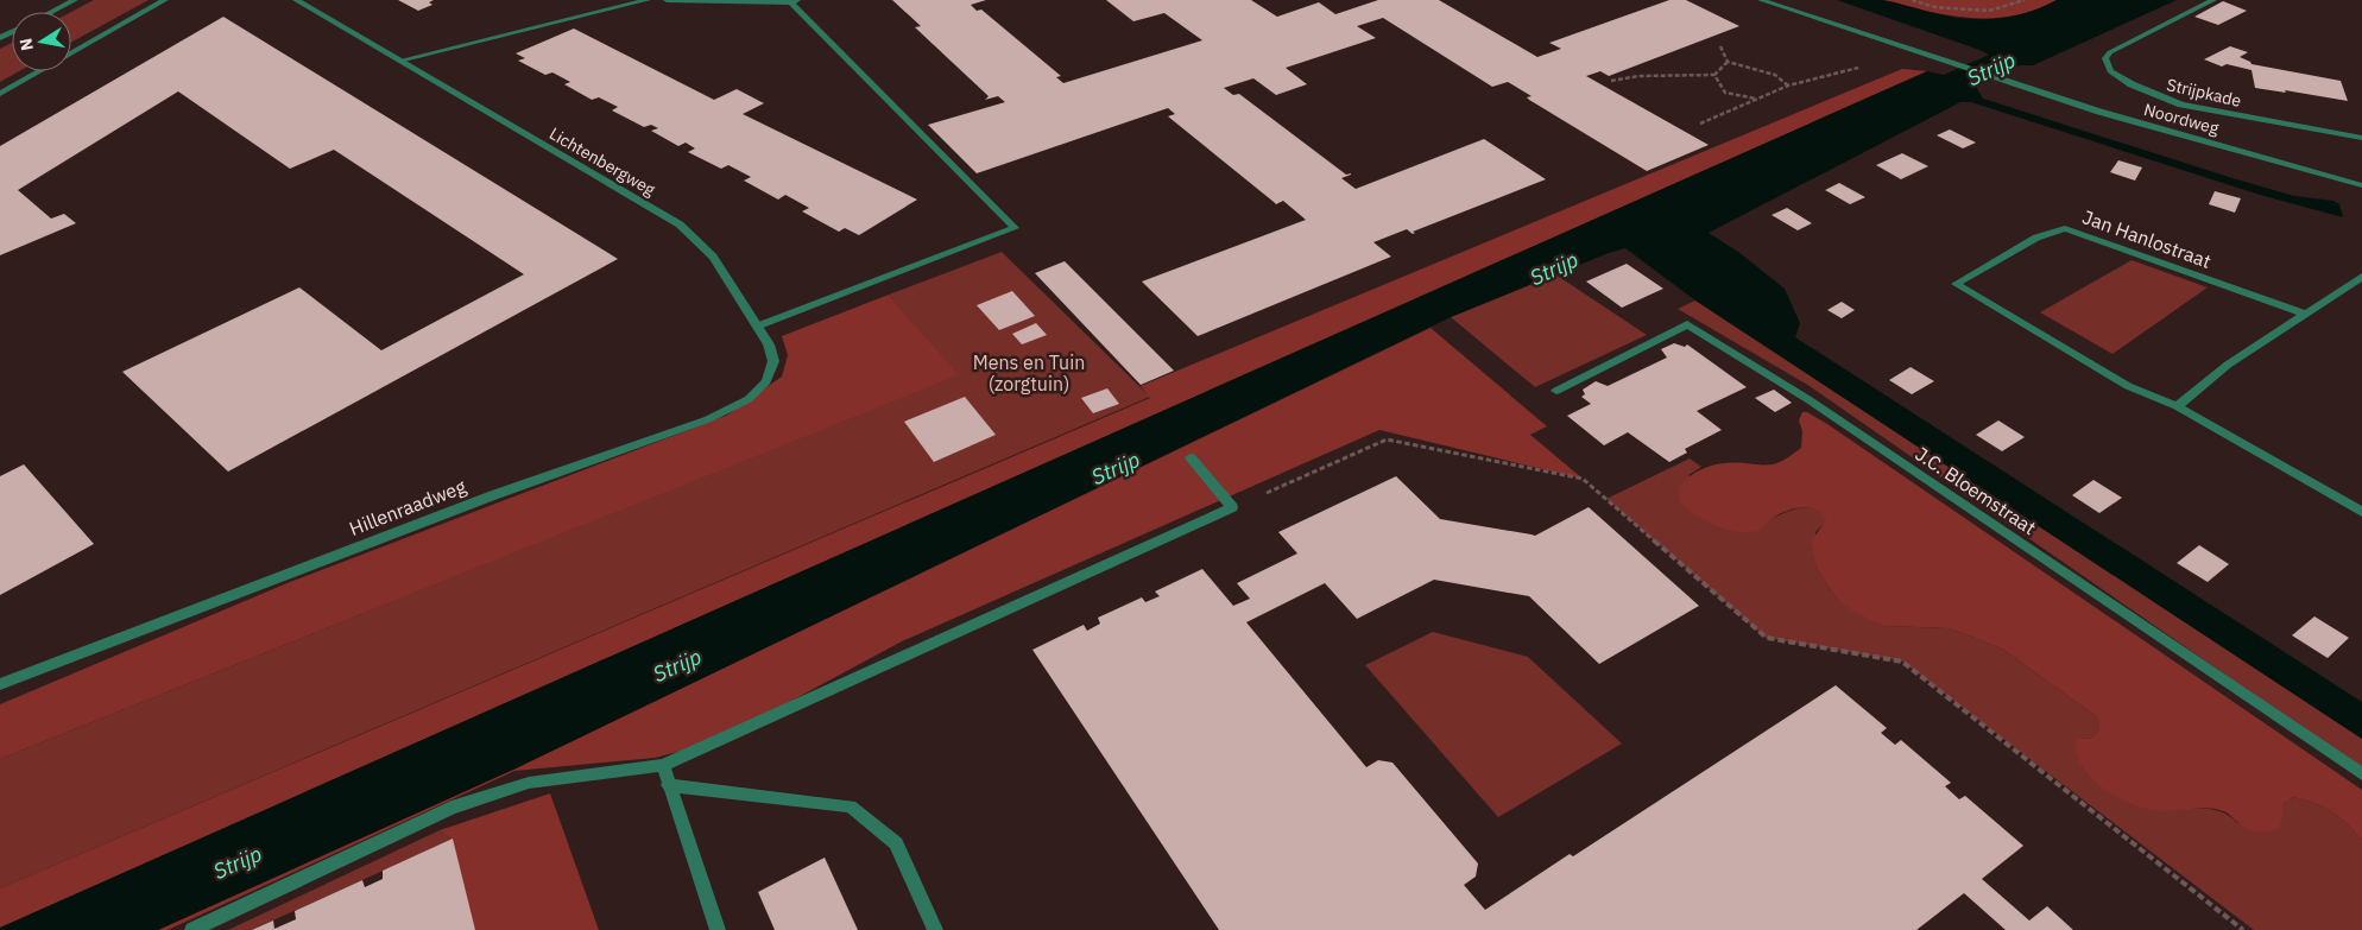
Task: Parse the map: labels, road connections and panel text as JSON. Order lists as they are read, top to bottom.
{
  "streets": {
    "street": [
      "Strijpkade",
      "Noordweg",
      "Lichtenbergweg",
      "Jan Hanlostraat",
      "J.C. Bloemstraat",
      "Hillenraadweg"
    ]
  },
  "crossings": [
    ["Lichtenbergweg", "Hillenraadweg"]
  ],
  "water": ["Strijp"],
  "parks": ["Mens en Tuin (zorgtuin)"],
  "north": "left"
}
